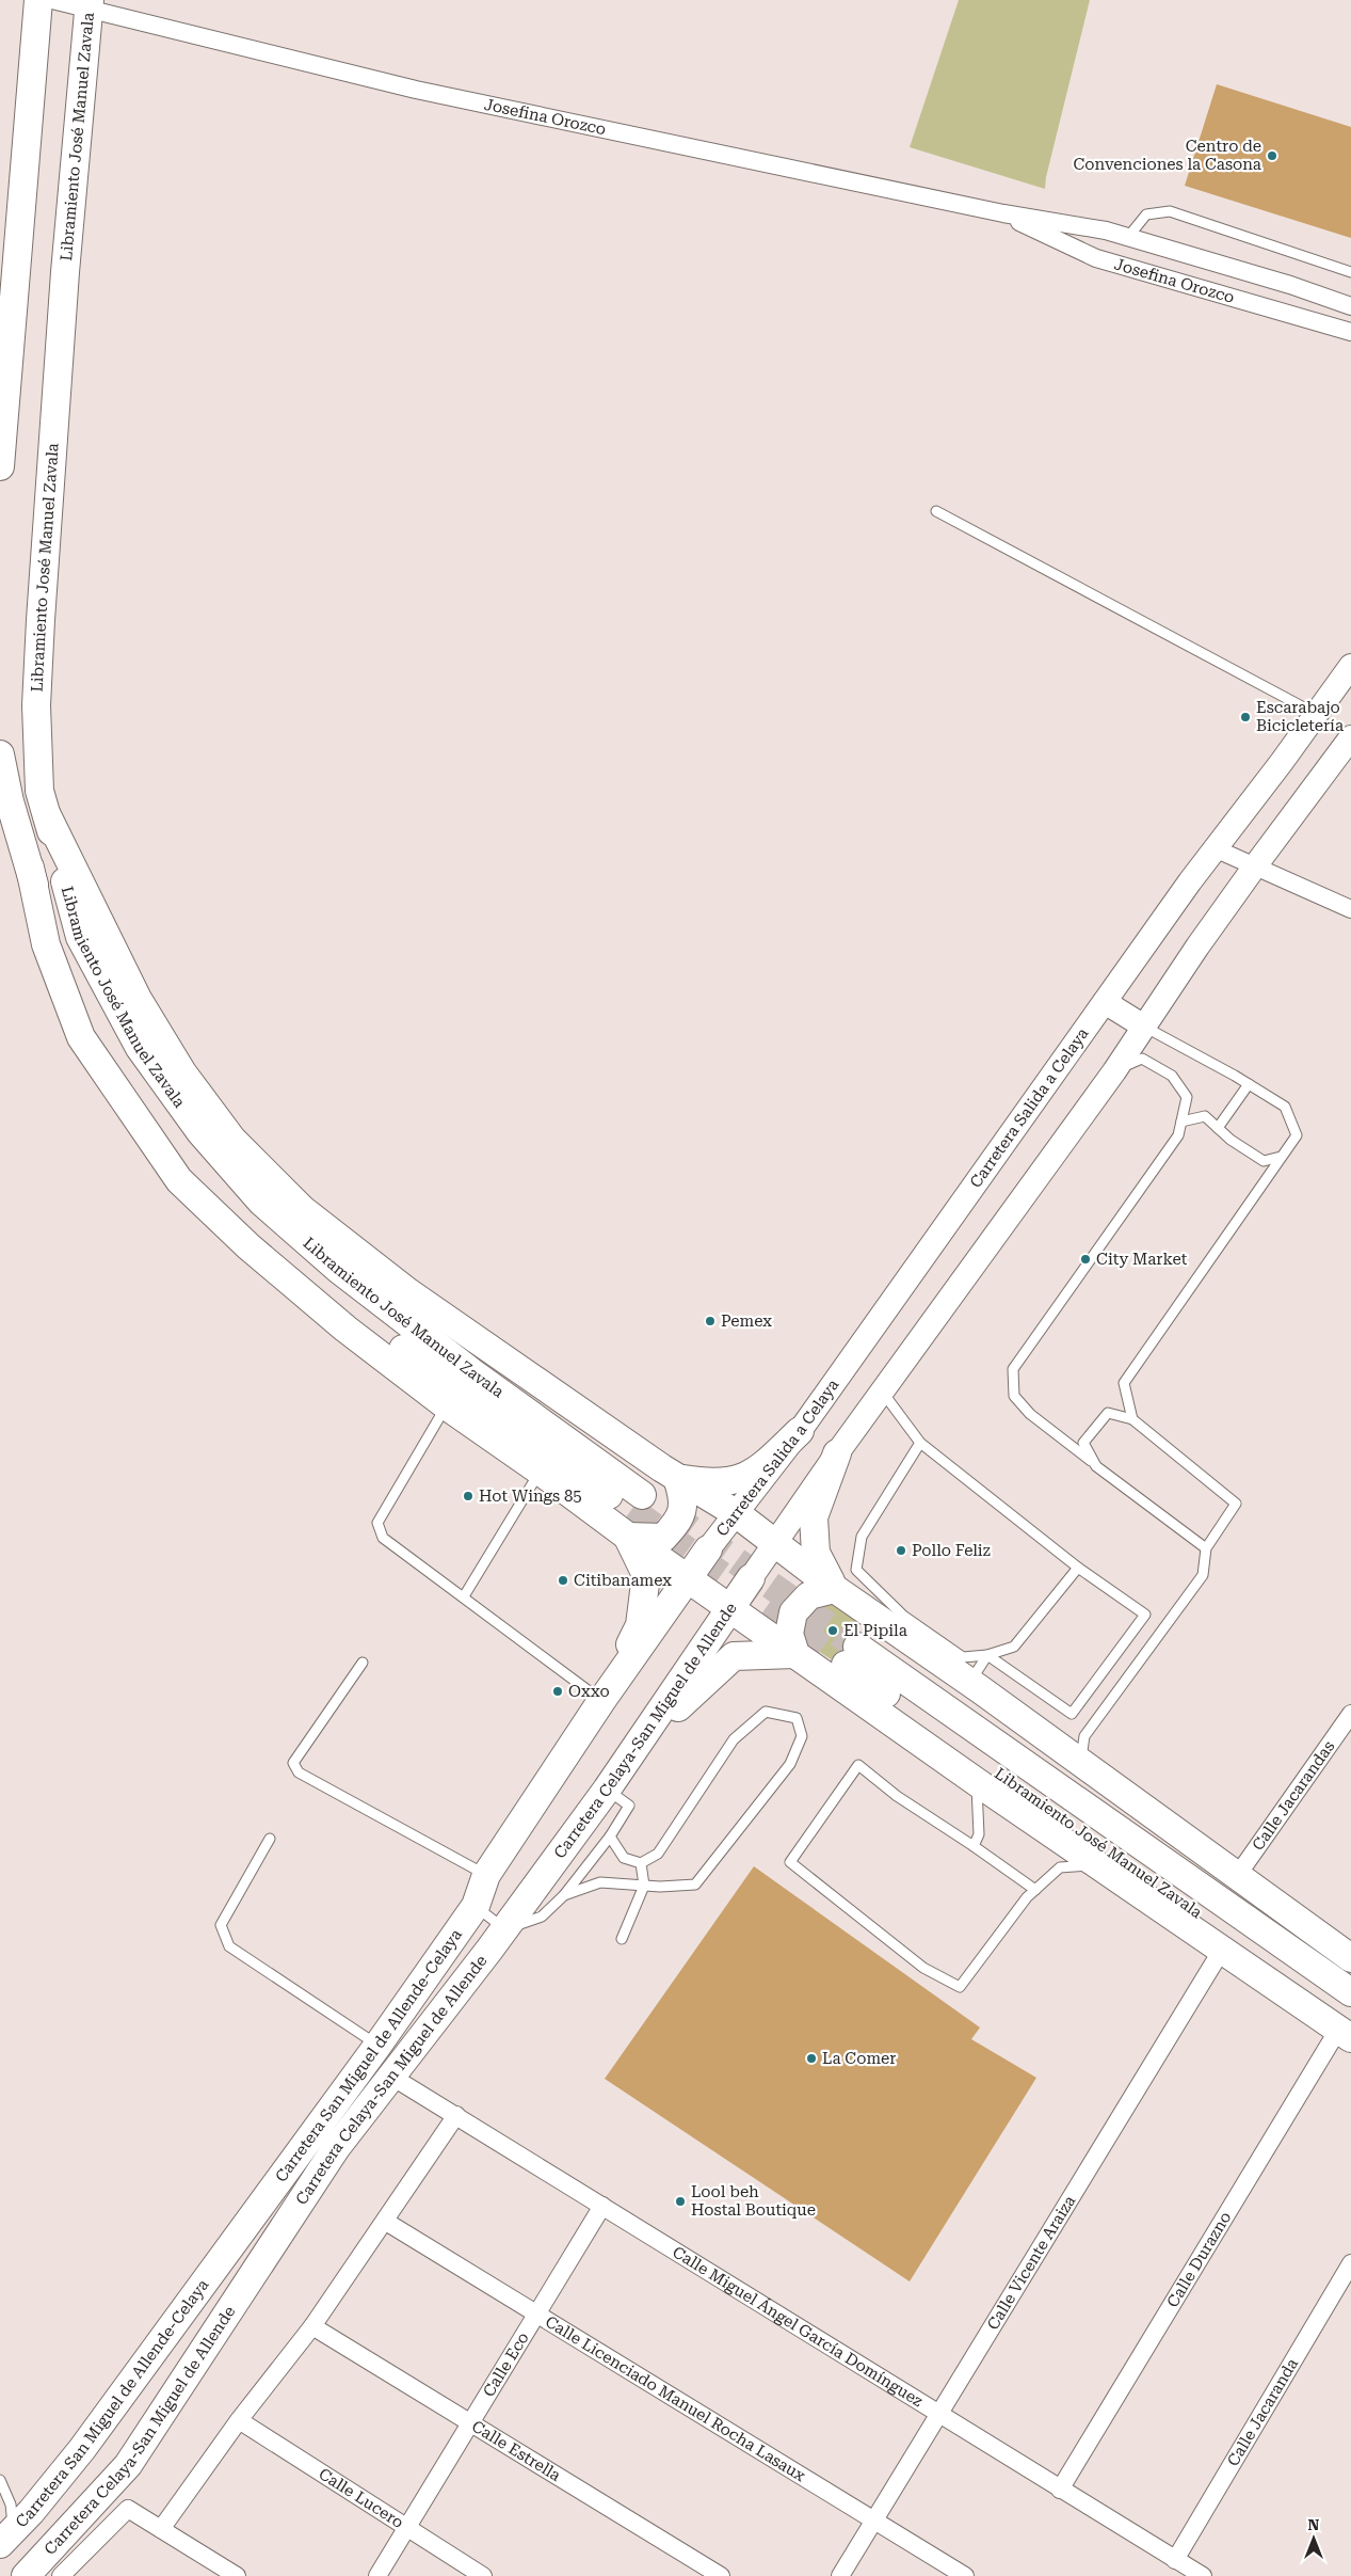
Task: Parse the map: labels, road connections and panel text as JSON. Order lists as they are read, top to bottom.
{
  "streets": {
    "main road": [
      "Libramiento José Manuel Zavala",
      "Carretera Salida a Celaya",
      "Carretera Celaya-San Miguel de Allende",
      "Carretera San Miguel de Allende-Celaya"
    ],
    "street": [
      "Josefina Orozco",
      "Calle Jacarandas",
      "Calle Durazno",
      "Calle Vicente Araiza",
      "Calle Miguel Ángel García Domínguez",
      "Calle Eco",
      "Calle Licenciado Manuel Rocha Lasaux",
      "Calle Jacaranda",
      "Calle Estrella",
      "Calle Lucero"
    ]
  },
  "crossings": [
    ["Josefina Orozco", "Libramiento José Manuel Zavala"],
    ["Libramiento José Manuel Zavala", "Calle Durazno"],
    ["Carretera Salida a Celaya", "Carretera San Miguel de Allende-Celaya"],
    ["Carretera Celaya-San Miguel de Allende", "Calle Miguel Ángel García Domínguez"],
    ["Calle Durazno", "Calle Miguel Ángel García Domínguez"],
    ["Calle Vicente Araiza", "Calle Miguel Ángel García Domínguez"],
    ["Calle Vicente Araiza", "Calle Licenciado Manuel Rocha Lasaux"],
    ["Calle Miguel Ángel García Domínguez", "Calle Eco"],
    ["Calle Miguel Ángel García Domínguez", "Calle Jacaranda"],
    ["Calle Eco", "Calle Licenciado Manuel Rocha Lasaux"],
    ["Calle Eco", "Calle Estrella"],
    ["Calle Eco", "Calle Lucero"]
  ],
  "places": [
    "Centro de Convenciones la Casona",
    "Escarabajo Bicicletería",
    "City Market",
    "Pemex",
    "Hot Wings 85",
    "Pollo Feliz",
    "Citibanamex",
    "El Pipila",
    "Oxxo",
    "La Comer",
    "Lool beh Hostal Boutique"
  ],
  "north": "top"
}
